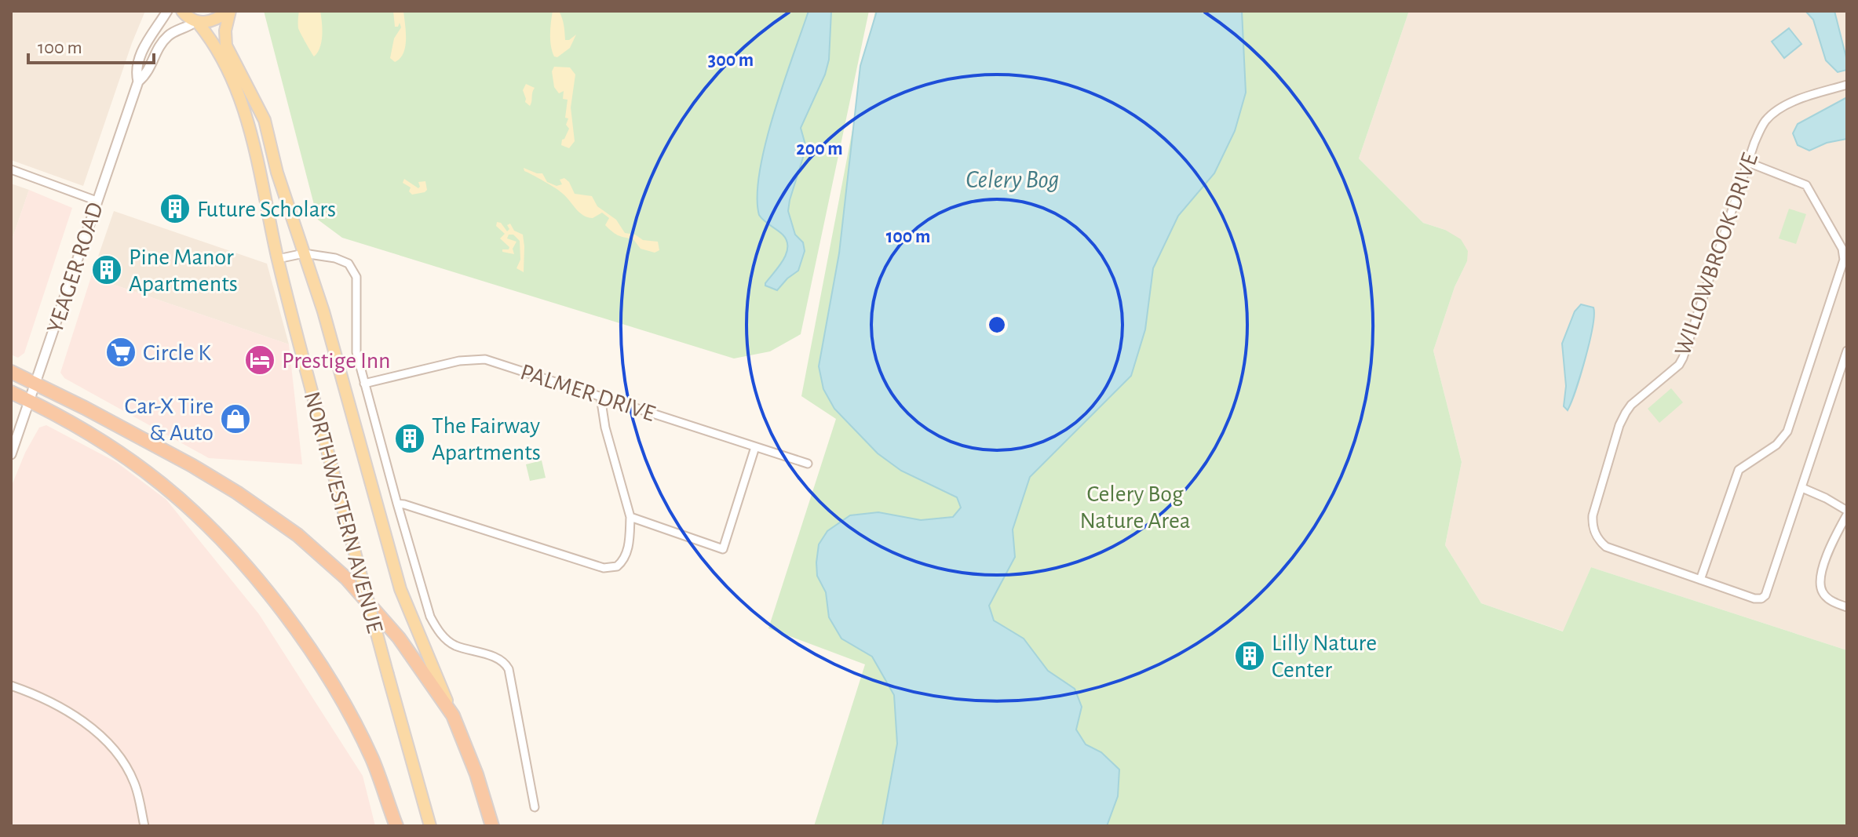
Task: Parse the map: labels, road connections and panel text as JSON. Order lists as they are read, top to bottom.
{
  "streets": {
    "main road": ["NORTHWESTERN AVENUE"],
    "street": ["WILLOWBROOK DRIVE", "YEAGER ROAD", "PALMER DRIVE"]
  },
  "crossings": [
    ["YEAGER ROAD", "NORTHWESTERN AVENUE"]
  ],
  "water": ["Celery Bog"],
  "parks": ["Celery Bog Nature Area"],
  "places": {
    "building": [
      "Future Scholars",
      "Pine Manor Apartments",
      "The Fairway Apartments",
      "Lilly Nature Center"
    ],
    "supermarket": ["Circle K"],
    "hotel": ["Prestige Inn"],
    "shop": ["Car-X Tire & Auto"]
  },
  "scale_bar": "100 m",
  "rings": ["300 m", "200 m", "100 m"]
}
